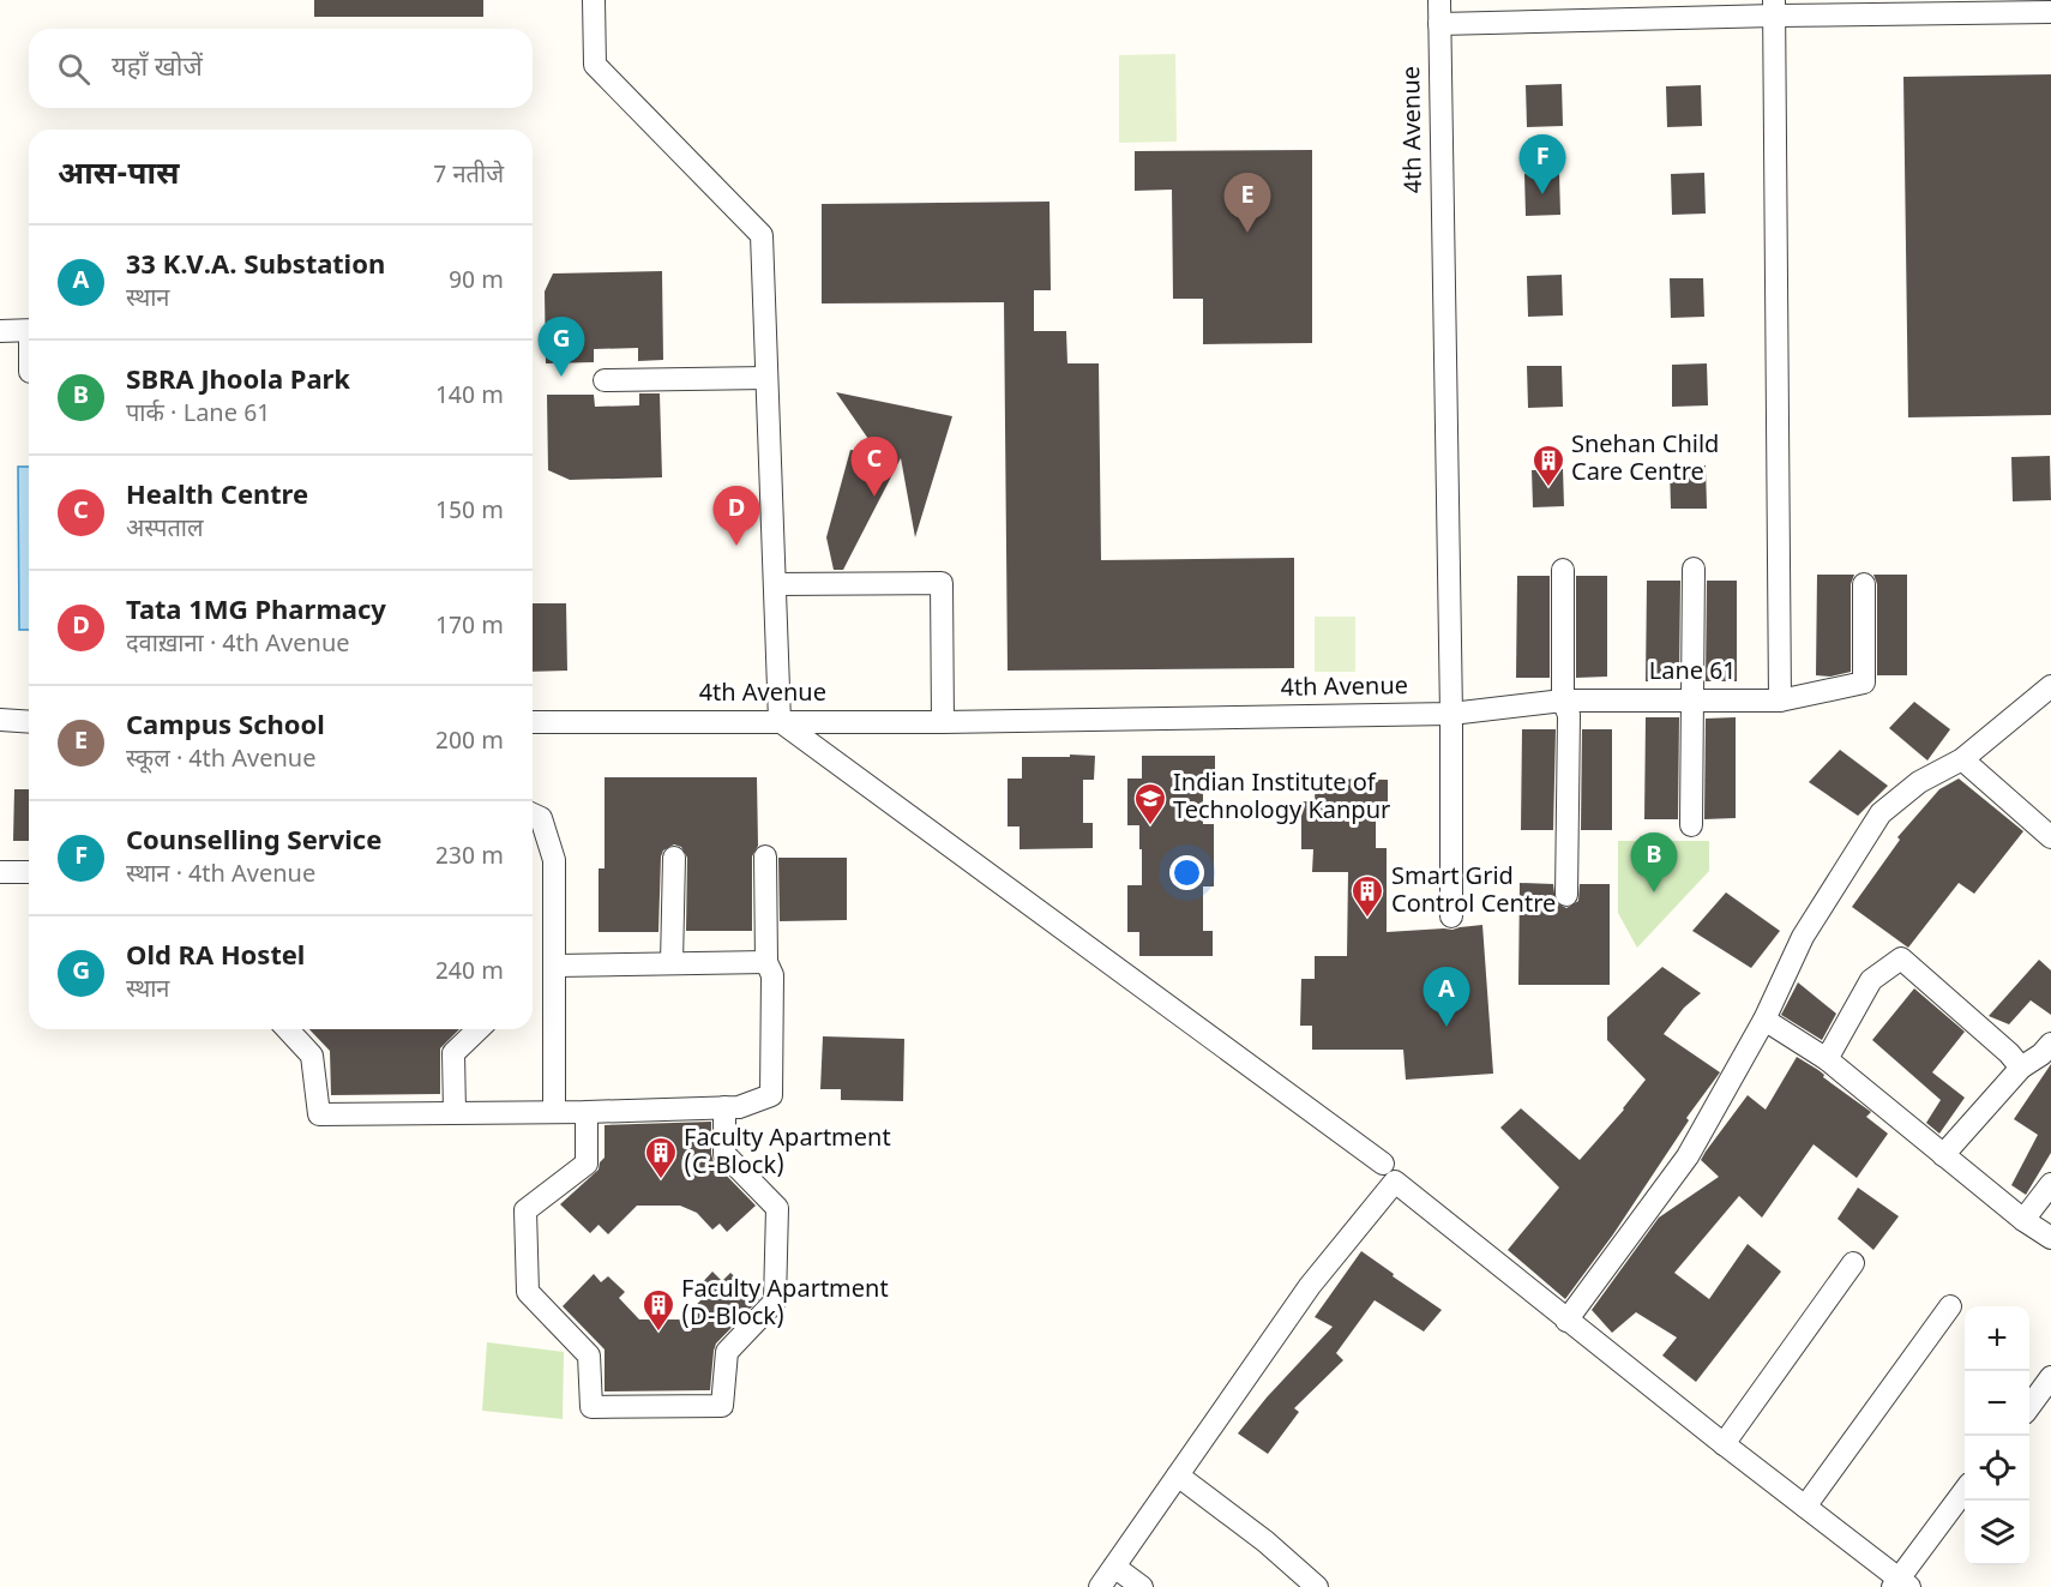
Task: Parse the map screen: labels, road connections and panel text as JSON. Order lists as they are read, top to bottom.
{
  "streets": {
    "street": ["4th Avenue", "Lane 61"]
  },
  "crossings": [
    ["4th Avenue", "Lane 61"]
  ],
  "places": {
    "building": [
      "Snehan Child Care Centre",
      "Smart Grid Control Centre",
      "Faculty Apartment (C-Block)",
      "Faculty Apartment (D-Block)"
    ],
    "school or university": ["Indian Institute of Technology Kanpur"]
  },
  "page": {
    "search": "यहाँ खोजें",
    "heading": ["आस-पास", "7 नतीजे"],
    "pins": [
      "F",
      "E",
      "G",
      "C",
      "D",
      "B",
      "A"
    ],
    "list": [
      {
        "mark": "A",
        "name": "33 K.V.A. Substation",
        "note": "स्थान",
        "value": "90 m"
      },
      {
        "mark": "B",
        "name": "SBRA Jhoola Park",
        "note": "पार्क · Lane 61",
        "value": "140 m"
      },
      {
        "mark": "C",
        "name": "Health Centre",
        "note": "अस्पताल",
        "value": "150 m"
      },
      {
        "mark": "D",
        "name": "Tata 1MG Pharmacy",
        "note": "दवाख़ाना · 4th Avenue",
        "value": "170 m"
      },
      {
        "mark": "E",
        "name": "Campus School",
        "note": "स्कूल · 4th Avenue",
        "value": "200 m"
      },
      {
        "mark": "F",
        "name": "Counselling Service",
        "note": "स्थान · 4th Avenue",
        "value": "230 m"
      },
      {
        "mark": "G",
        "name": "Old RA Hostel",
        "note": "स्थान",
        "value": "240 m"
      }
    ],
    "map_buttons": ["+", "−"]
  }
}
